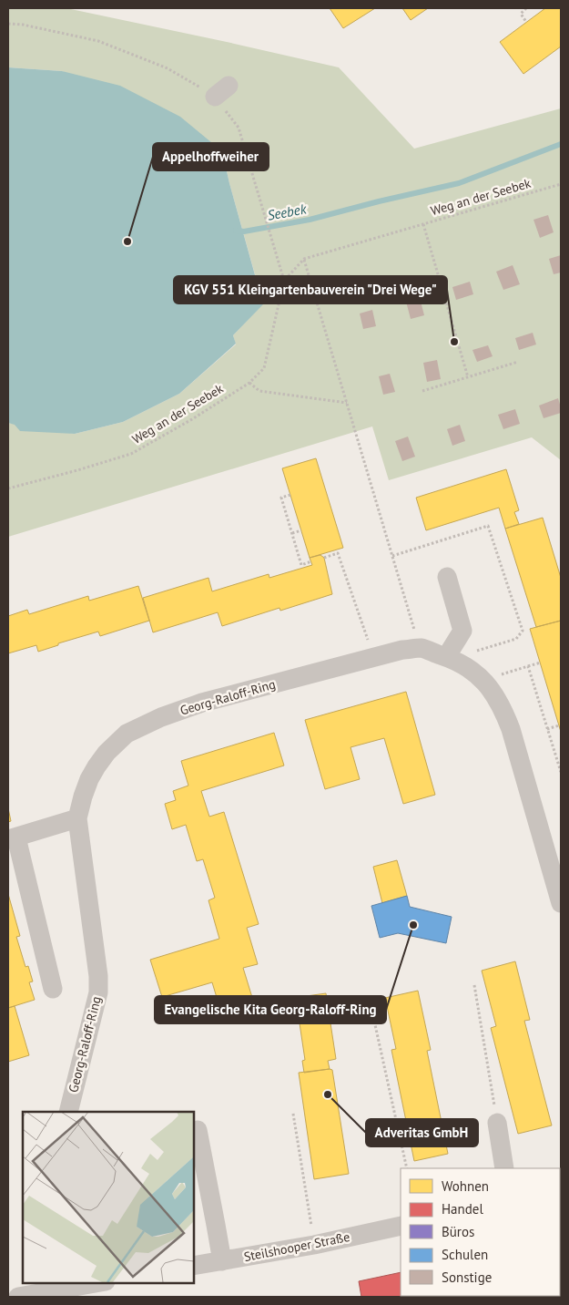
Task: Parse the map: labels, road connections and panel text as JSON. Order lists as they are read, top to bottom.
{
  "streets": {
    "street": ["Georg-Raloff-Ring", "Steilshooper Straße"],
    "path": ["Weg an der Seebek"]
  },
  "water": ["Seebek"],
  "places": [
    "Appelhoffweiher",
    "KGV 551 Kleingartenbauverein \"Drei Wege\"",
    "Evangelische Kita Georg-Raloff-Ring",
    "Adveritas GmbH"
  ],
  "legend": [
    "Wohnen",
    "Handel",
    "Büros",
    "Schulen",
    "Sonstige"
  ]
}
